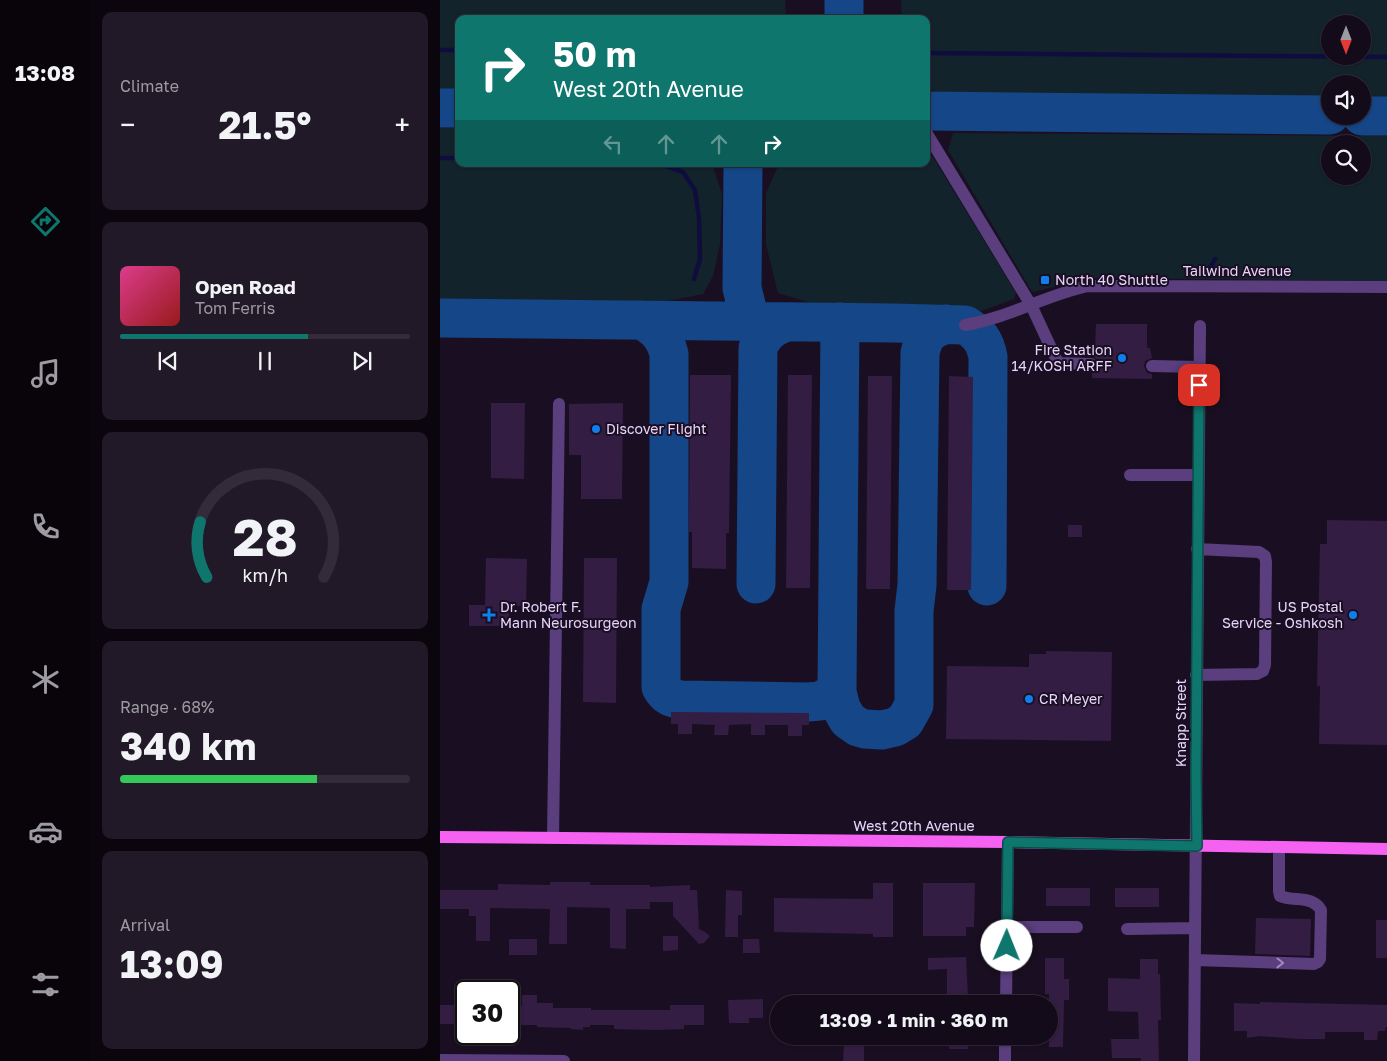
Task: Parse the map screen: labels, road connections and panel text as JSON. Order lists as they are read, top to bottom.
{
  "streets": {
    "main road": ["West 20th Avenue"],
    "street": ["Tailwind Avenue", "Knapp Street"]
  },
  "crossings": [
    ["Knapp Street", "West 20th Avenue"]
  ],
  "places": {
    "transit": ["North 40 Shuttle"],
    "other": [
      "Fire Station 14/KOSH ARFF",
      "Discover Flight",
      "US Postal Service - Oshkosh",
      "CR Meyer"
    ],
    "health": ["Dr. Robert F. Mann Neurosurgeon"]
  },
  "north": "bottom",
  "page": {
    "tabs": "13:08",
    "tile": [
      "Climate",
      ["Range · 68%", "340 km"],
      ["Arrival", "13:09"]
    ],
    "turn": ["50 m", "West 20th Avenue"],
    "heat": ["−", "21.5°", "+"],
    "song": ["Open Road", "Tom Ferris"],
    "limit": "30",
    "trip": "13:09 · 1 min · 360 m",
    "gauge": ["28", "km/h"]
  }
}
